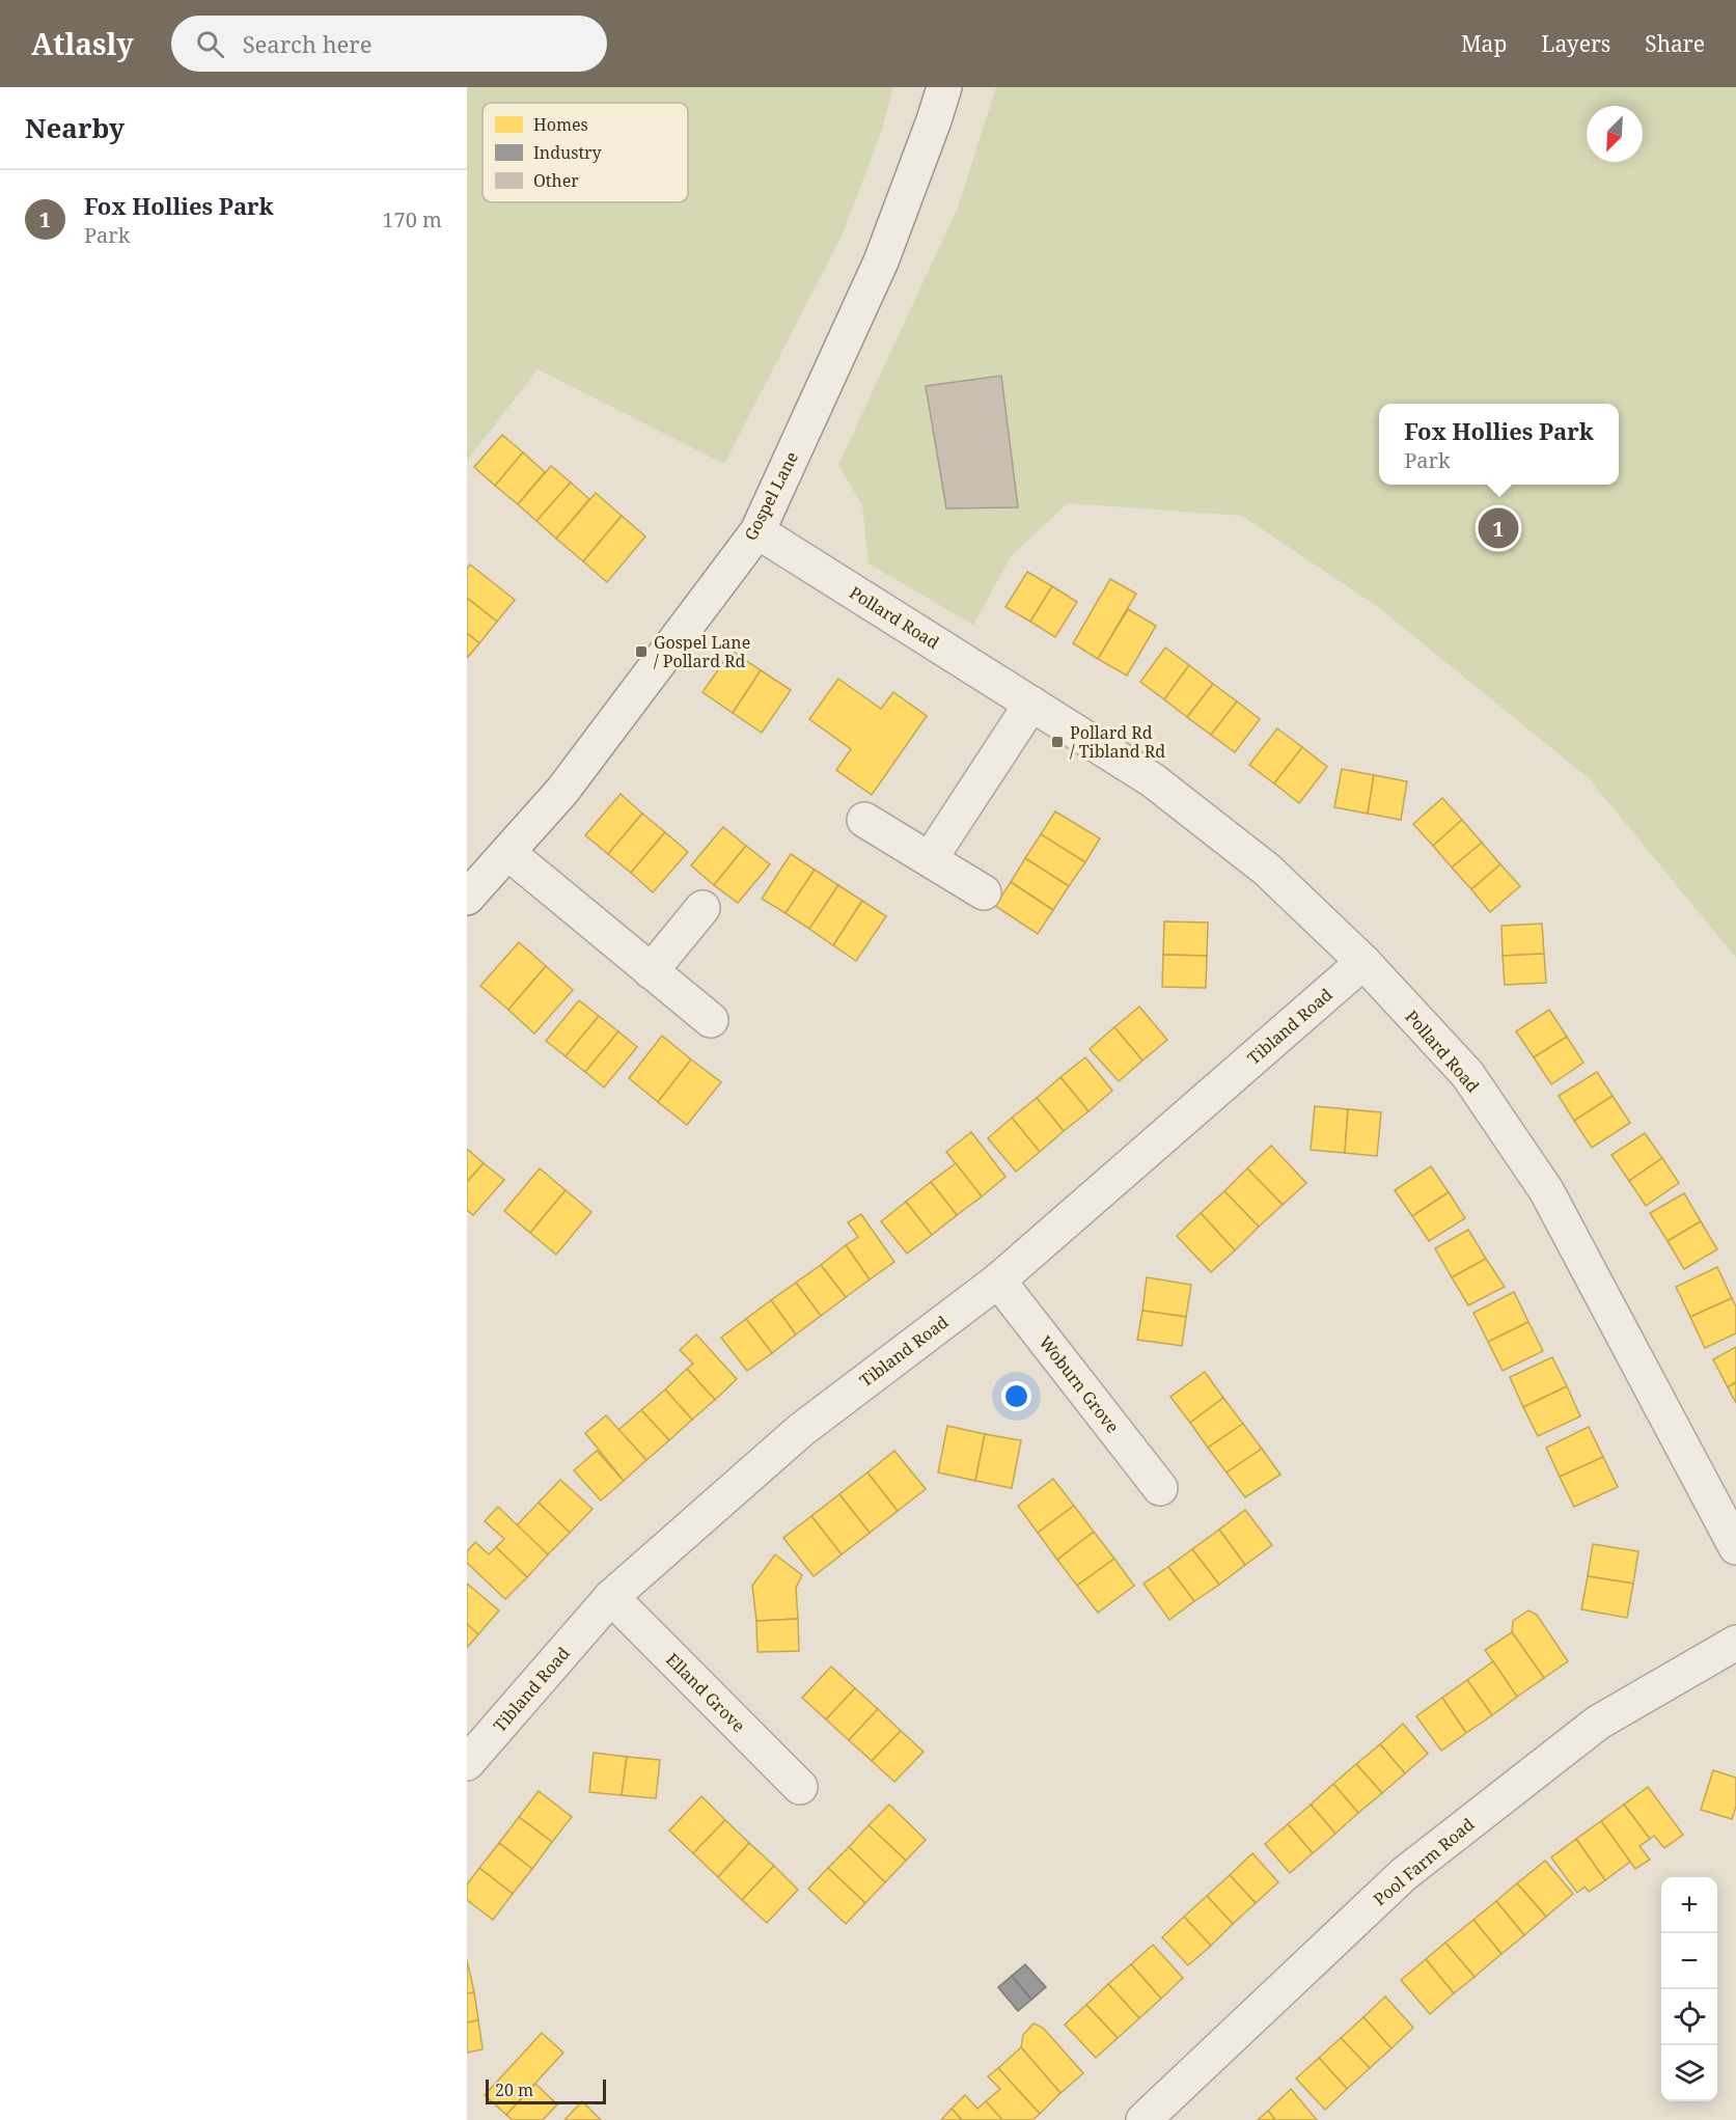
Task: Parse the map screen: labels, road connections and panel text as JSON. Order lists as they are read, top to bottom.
{
  "streets": {
    "street": [
      "Gospel Lane",
      "Pollard Road",
      "Tibland Road",
      "Woburn Grove",
      "Elland Grove",
      "Pool Farm Road"
    ]
  },
  "crossings": [
    ["Gospel Lane", "Pollard Road"],
    ["Pollard Road", "Tibland Road"],
    ["Tibland Road", "Woburn Grove"],
    ["Tibland Road", "Elland Grove"]
  ],
  "places": {
    "transit": ["Gospel Lane / Pollard Rd", "Pollard Rd / Tibland Rd"]
  },
  "legend": ["Homes", "Industry", "Other"],
  "scale_bar": "20 m",
  "north": "bottom left",
  "page": {
    "header": "Atlasly",
    "search": "Search here",
    "nav": ["Map", "Layers", "Share"],
    "heading": "Nearby",
    "list": [
      {
        "mark": "1",
        "name": "Fox Hollies Park",
        "note": "Park",
        "value": "170 m"
      }
    ],
    "popup": ["Fox Hollies Park", "Park"],
    "pins": "1",
    "map_buttons": ["+", "−"],
    "scale": "20 m"
  }
}
